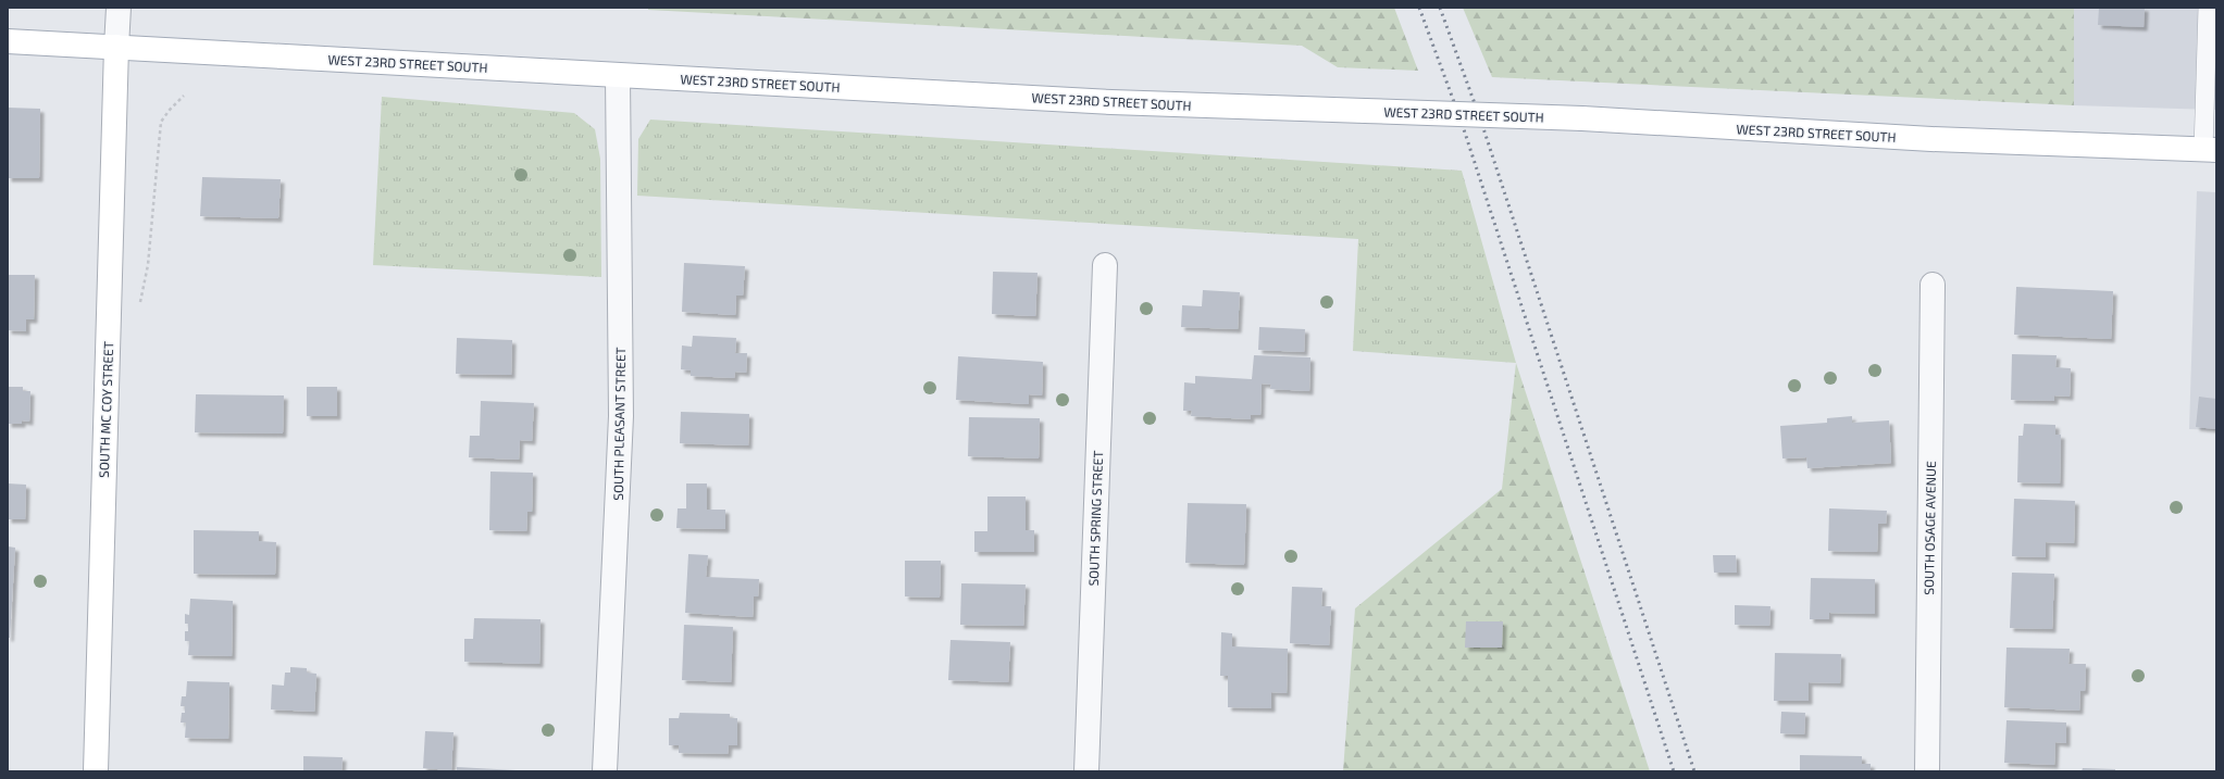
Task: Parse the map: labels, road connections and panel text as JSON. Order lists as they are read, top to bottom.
{
  "streets": {
    "main road": ["WEST 23RD STREET SOUTH", "SOUTH MC COY STREET"],
    "street": ["SOUTH PLEASANT STREET", "SOUTH SPRING STREET", "SOUTH OSAGE AVENUE"]
  },
  "crossings": [
    ["WEST 23RD STREET SOUTH", "SOUTH MC COY STREET"],
    ["WEST 23RD STREET SOUTH", "SOUTH PLEASANT STREET"]
  ]
}
